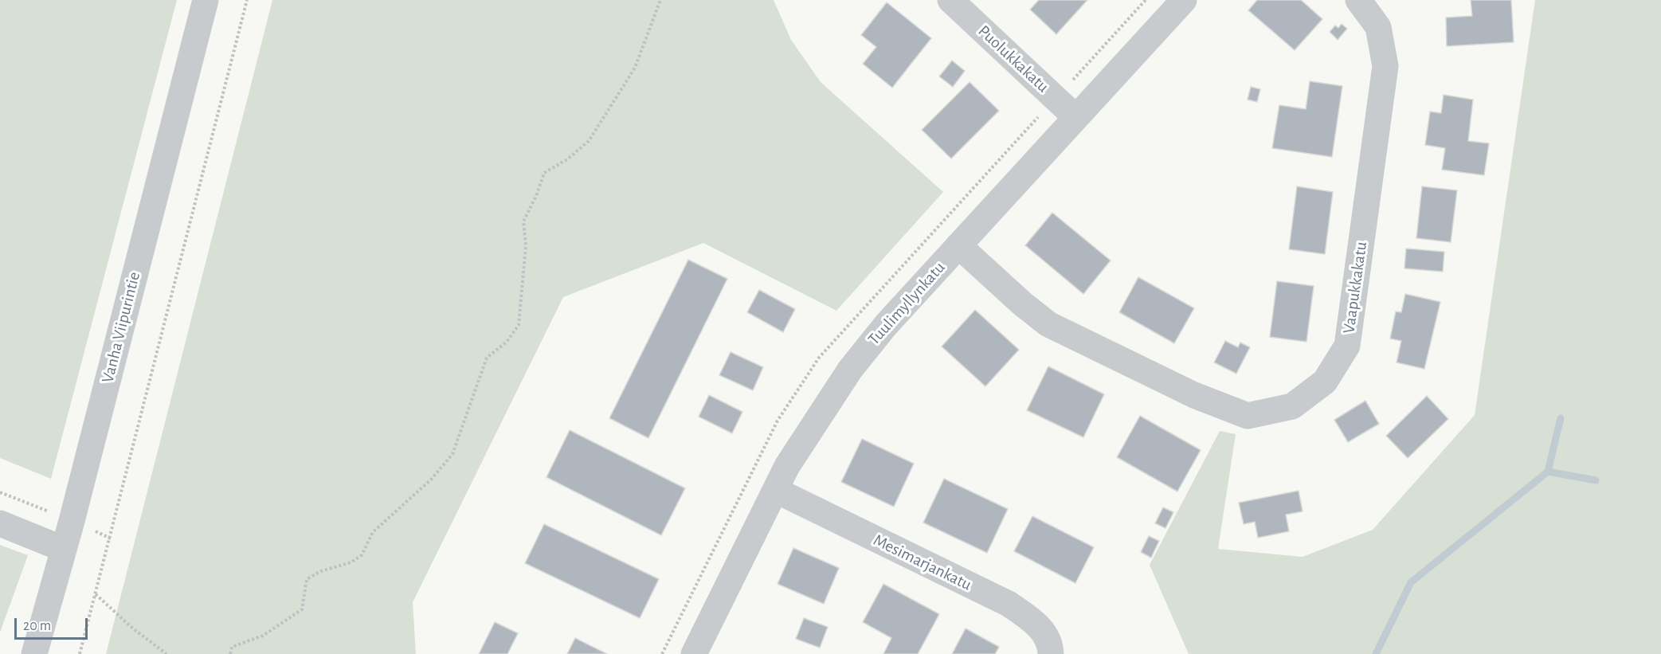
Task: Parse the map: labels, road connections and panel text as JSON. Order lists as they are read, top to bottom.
{
  "streets": {
    "street": [
      "Puolukkakatu",
      "Vaapukkakatu",
      "Tuulimyllynkatu",
      "Vanha Viipurintie",
      "Mesimarjankatu"
    ]
  },
  "crossings": [
    ["Puolukkakatu", "Tuulimyllynkatu"],
    ["Vaapukkakatu", "Tuulimyllynkatu"],
    ["Tuulimyllynkatu", "Mesimarjankatu"]
  ],
  "scale_bar": "20 m"
}
